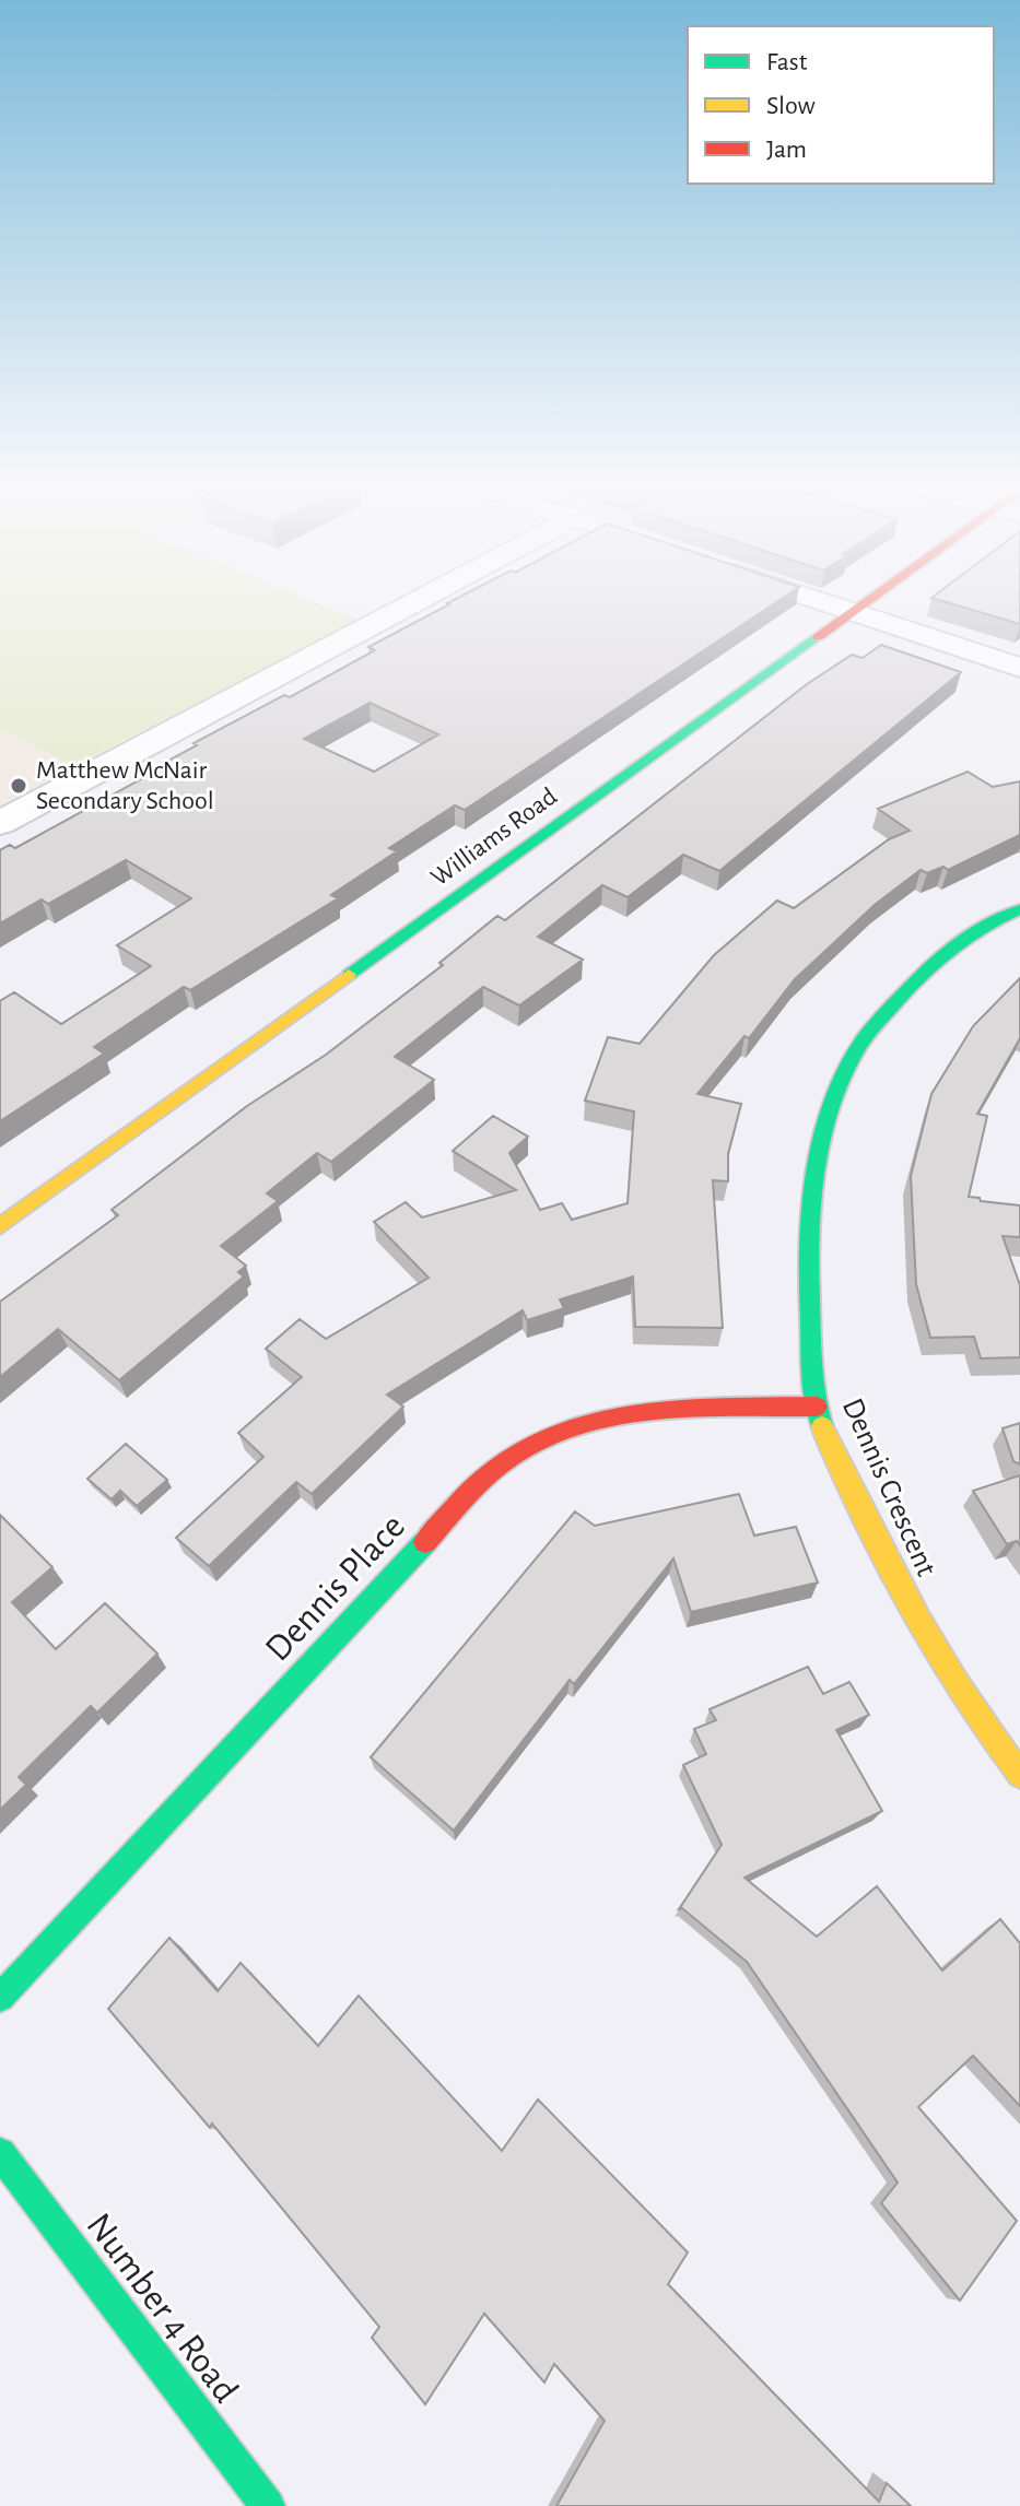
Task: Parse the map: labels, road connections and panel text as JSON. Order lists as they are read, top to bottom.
{
  "streets": {
    "street": [
      "Williams Road",
      "Dennis Crescent",
      "Dennis Place",
      "Number 4 Road"
    ]
  },
  "crossings": [
    ["Dennis Crescent", "Dennis Place"]
  ],
  "places": ["Matthew McNair Secondary School"],
  "legend": ["Fast", "Slow", "Jam"]
}
